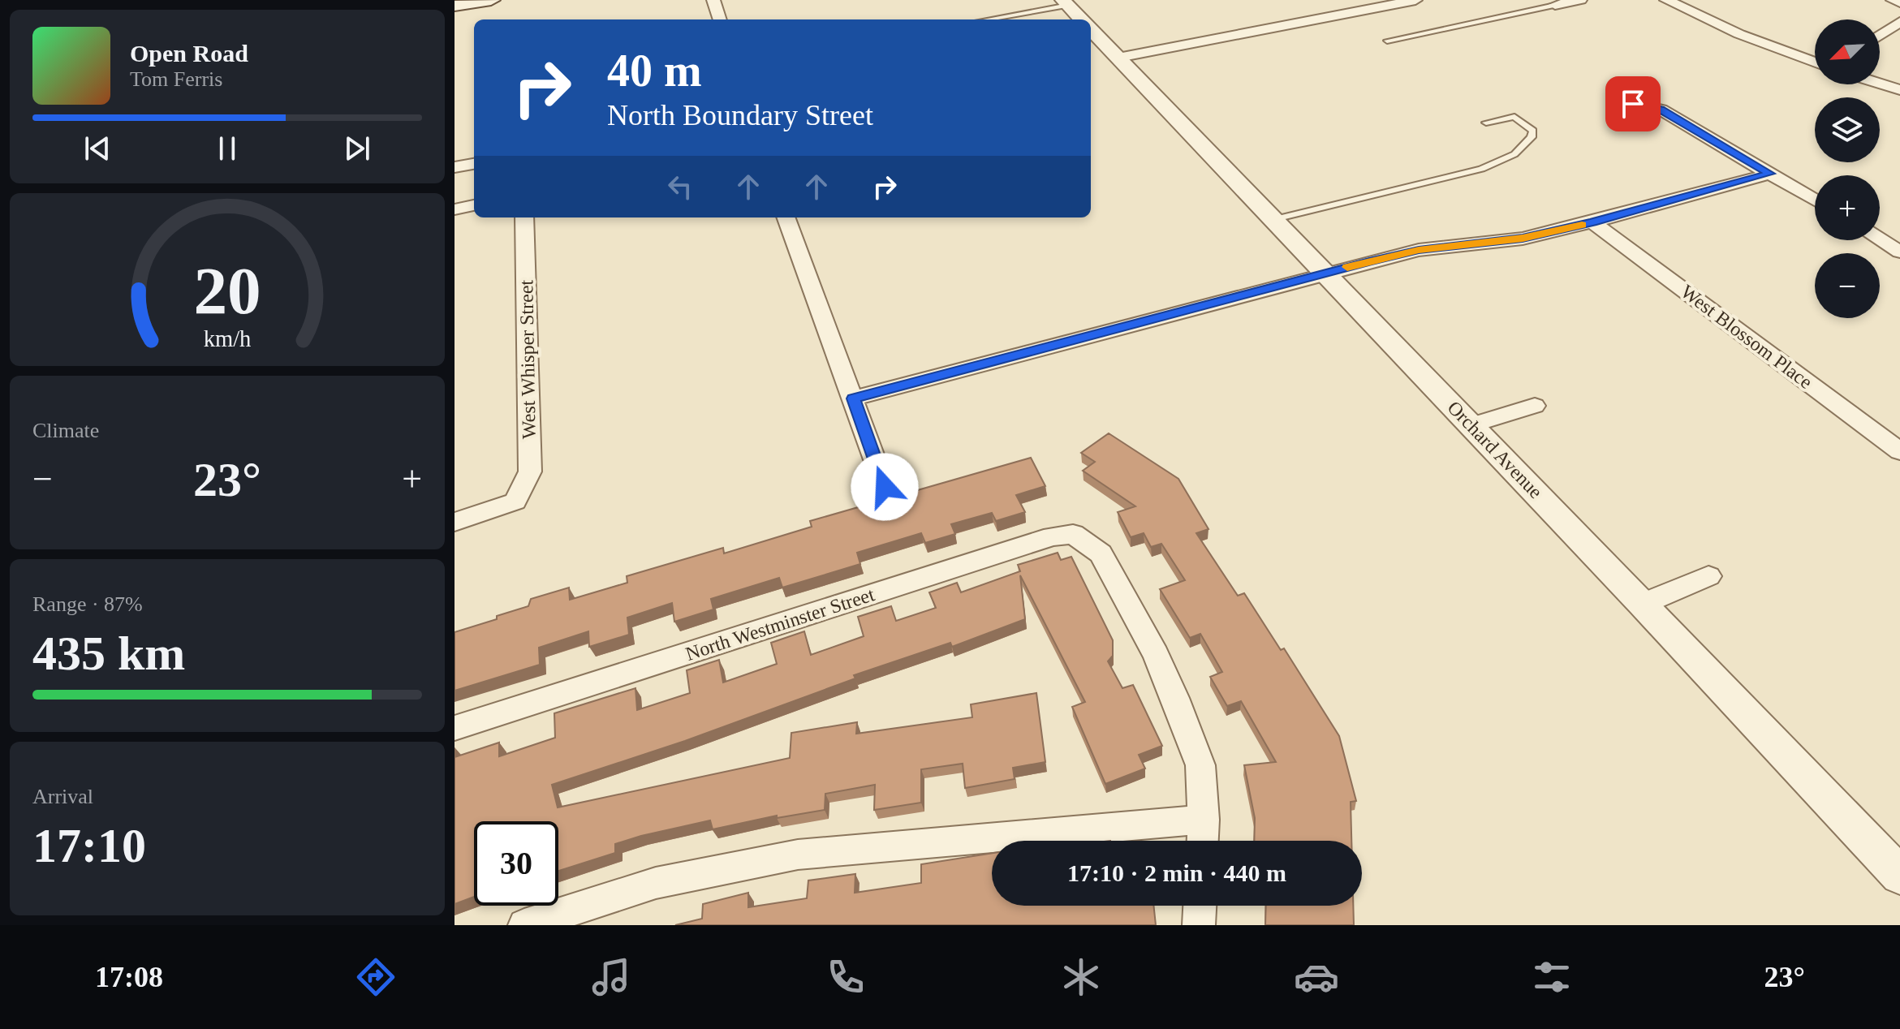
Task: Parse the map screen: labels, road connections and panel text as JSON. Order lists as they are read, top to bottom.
{
  "streets": {
    "street": [
      "West Blossom Place",
      "West Whisper Street",
      "Orchard Avenue",
      "North Westminster Street"
    ]
  },
  "north": "bottom left",
  "page": {
    "map_buttons": ["+", "−"],
    "turn": ["40 m", "North Boundary Street"],
    "song": ["Open Road", "Tom Ferris"],
    "tile": [
      "Climate",
      ["Range · 87%", "435 km"],
      ["Arrival", "17:10"]
    ],
    "heat": ["−", "23°", "+"],
    "limit": "30",
    "trip": "17:10 · 2 min · 440 m",
    "tabs": ["17:08", "23°"],
    "gauge": ["20", "km/h"]
  }
}
